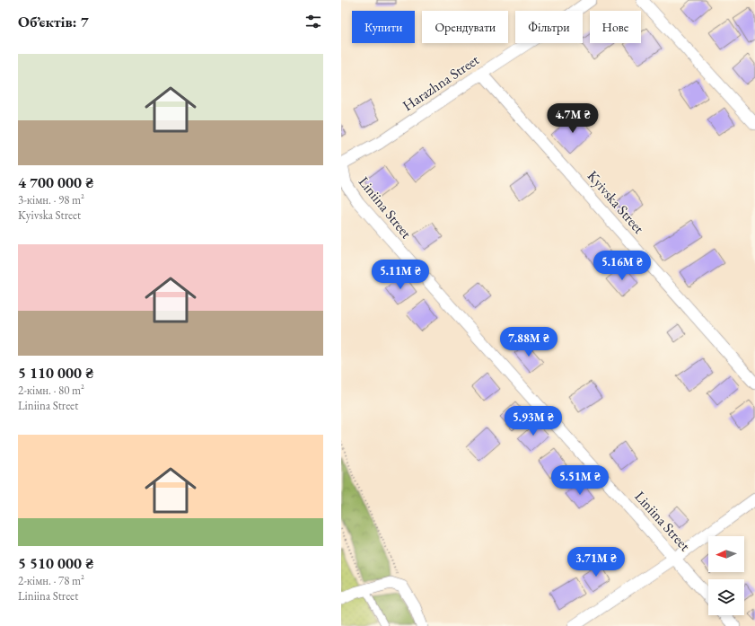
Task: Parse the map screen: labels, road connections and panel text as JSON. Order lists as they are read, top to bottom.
{
  "streets": {
    "street": ["Harazhna Street", "Kyivska Street", "Liniina Street"]
  },
  "crossings": [
    ["Harazhna Street", "Kyivska Street"],
    ["Harazhna Street", "Liniina Street"]
  ],
  "north": "left",
  "page": {
    "heading": "Об’єктів: 7",
    "chip": [
      "Купити",
      "Орендувати",
      "Фільтри",
      "Нове"
    ],
    "list": [
      {
        "name": "4 700 000 ₴",
        "note": "3-кімн. · 98 m² · Kyivska Street"
      },
      {
        "name": "5 110 000 ₴",
        "note": "2-кімн. · 80 m² · Liniina Street"
      },
      {
        "name": "5 510 000 ₴",
        "note": "2-кімн. · 78 m² · Liniina Street"
      }
    ],
    "price": [
      "4.7M ₴",
      "5.16M ₴",
      "5.11M ₴",
      "7.88M ₴",
      "5.93M ₴",
      "5.51M ₴",
      "3.71M ₴"
    ]
  }
}
